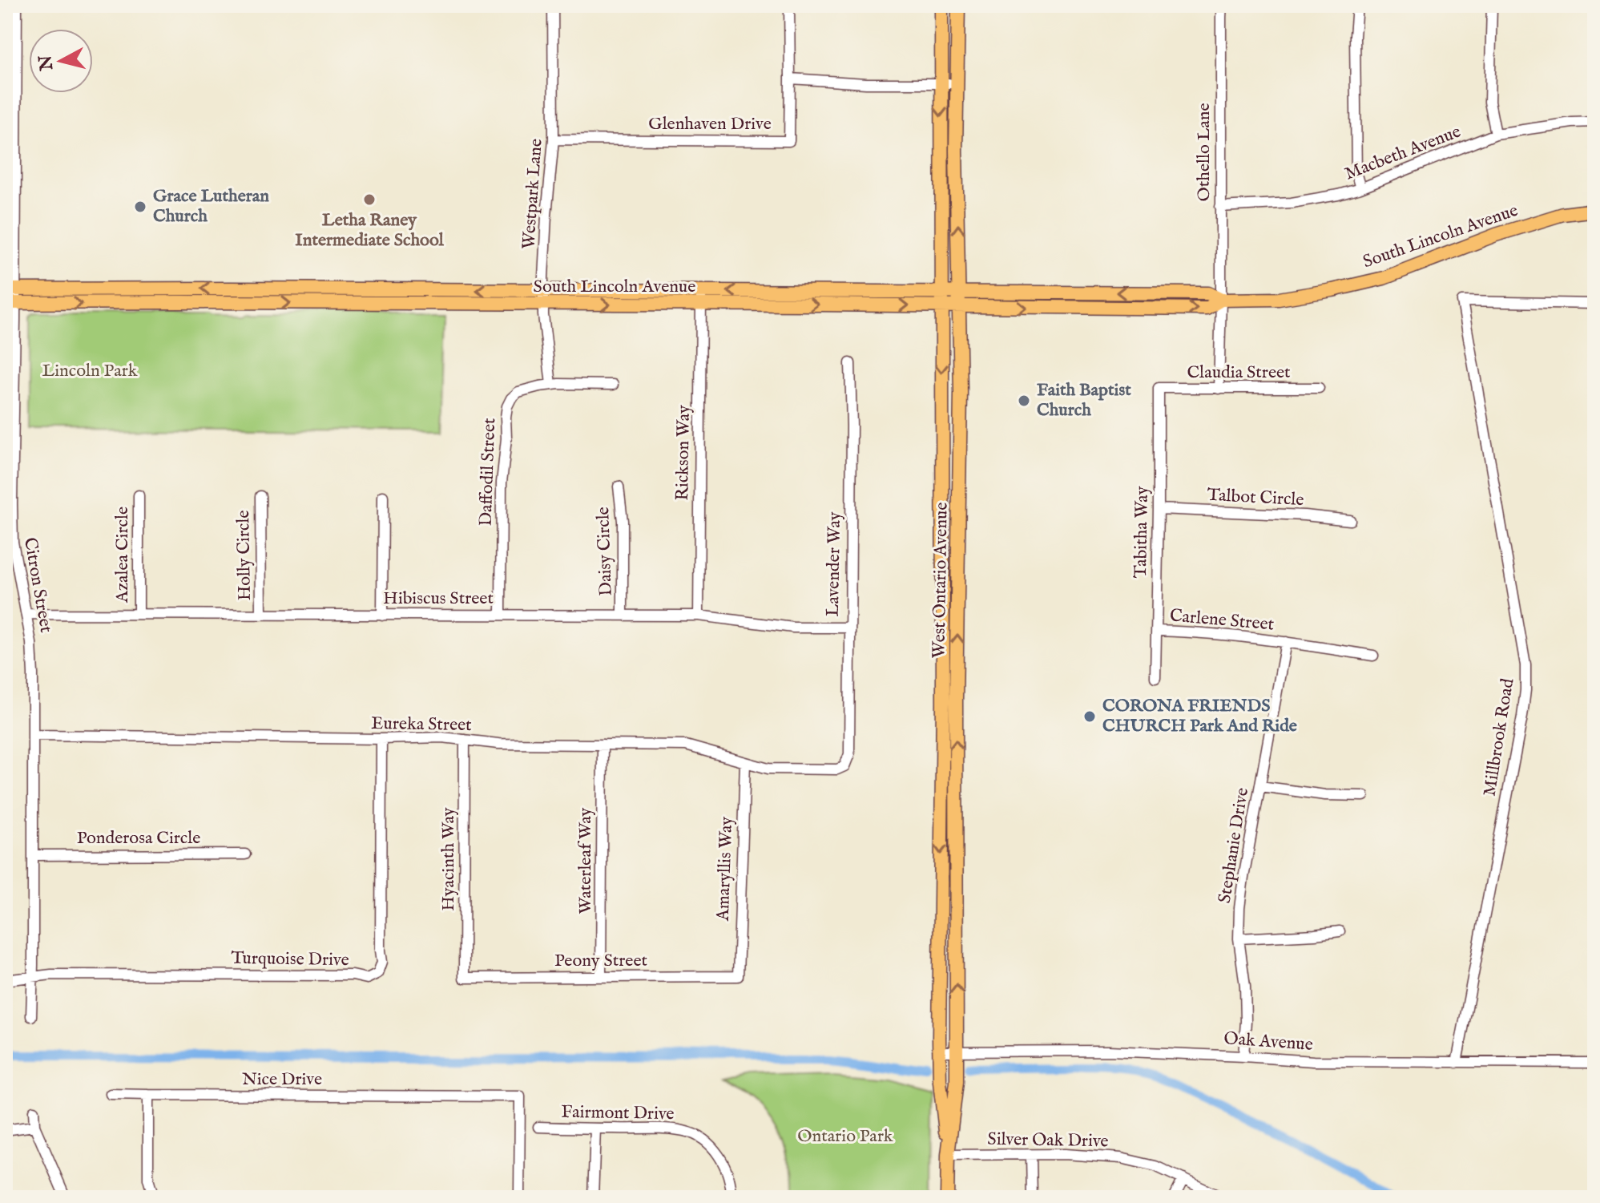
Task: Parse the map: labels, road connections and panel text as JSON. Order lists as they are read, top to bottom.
{
  "streets": {
    "main road": ["South Lincoln Avenue", "West Ontario Avenue"],
    "street": [
      "Glenhaven Drive",
      "Othello Lane",
      "Macbeth Avenue",
      "Westpark Lane",
      "Claudia Street",
      "Rickson Way",
      "Daffodil Street",
      "Talbot Circle",
      "Tabitha Way",
      "Daisy Circle",
      "Azalea Circle",
      "Holly Circle",
      "Lavender Way",
      "Citron Street",
      "Hibiscus Street",
      "Carlene Street",
      "Eureka Street",
      "Millbrook Road",
      "Ponderosa Circle",
      "Stephanie Drive",
      "Hyacinth Way",
      "Waterleaf Way",
      "Amaryllis Way",
      "Turquoise Drive",
      "Peony Street",
      "Oak Avenue",
      "Nice Drive",
      "Fairmont Drive",
      "Silver Oak Drive"
    ]
  },
  "crossings": [
    ["Glenhaven Drive", "Westpark Lane"],
    ["Othello Lane", "Macbeth Avenue"],
    ["Othello Lane", "South Lincoln Avenue"],
    ["Othello Lane", "Claudia Street"],
    ["Westpark Lane", "South Lincoln Avenue"],
    ["Westpark Lane", "Daffodil Street"],
    ["South Lincoln Avenue", "Rickson Way"],
    ["South Lincoln Avenue", "West Ontario Avenue"],
    ["South Lincoln Avenue", "Citron Street"],
    ["Claudia Street", "Tabitha Way"],
    ["Rickson Way", "Hibiscus Street"],
    ["Daffodil Street", "Hibiscus Street"],
    ["Talbot Circle", "Tabitha Way"],
    ["Tabitha Way", "Carlene Street"],
    ["Daisy Circle", "Hibiscus Street"],
    ["Azalea Circle", "Hibiscus Street"],
    ["Holly Circle", "Hibiscus Street"],
    ["Lavender Way", "Hibiscus Street"],
    ["Lavender Way", "Eureka Street"],
    ["West Ontario Avenue", "Oak Avenue"],
    ["West Ontario Avenue", "Silver Oak Drive"],
    ["Citron Street", "Hibiscus Street"],
    ["Citron Street", "Eureka Street"],
    ["Citron Street", "Ponderosa Circle"],
    ["Citron Street", "Turquoise Drive"],
    ["Carlene Street", "Stephanie Drive"],
    ["Eureka Street", "Hyacinth Way"],
    ["Eureka Street", "Waterleaf Way"],
    ["Eureka Street", "Amaryllis Way"],
    ["Eureka Street", "Turquoise Drive"],
    ["Millbrook Road", "Oak Avenue"],
    ["Stephanie Drive", "Oak Avenue"],
    ["Hyacinth Way", "Peony Street"],
    ["Waterleaf Way", "Peony Street"],
    ["Amaryllis Way", "Peony Street"]
  ],
  "parks": ["Lincoln Park", "Ontario Park"],
  "places": [
    "Letha Raney Intermediate School",
    "Grace Lutheran Church",
    "Faith Baptist Church",
    "CORONA FRIENDS CHURCH Park And Ride"
  ],
  "north": "left"
}
